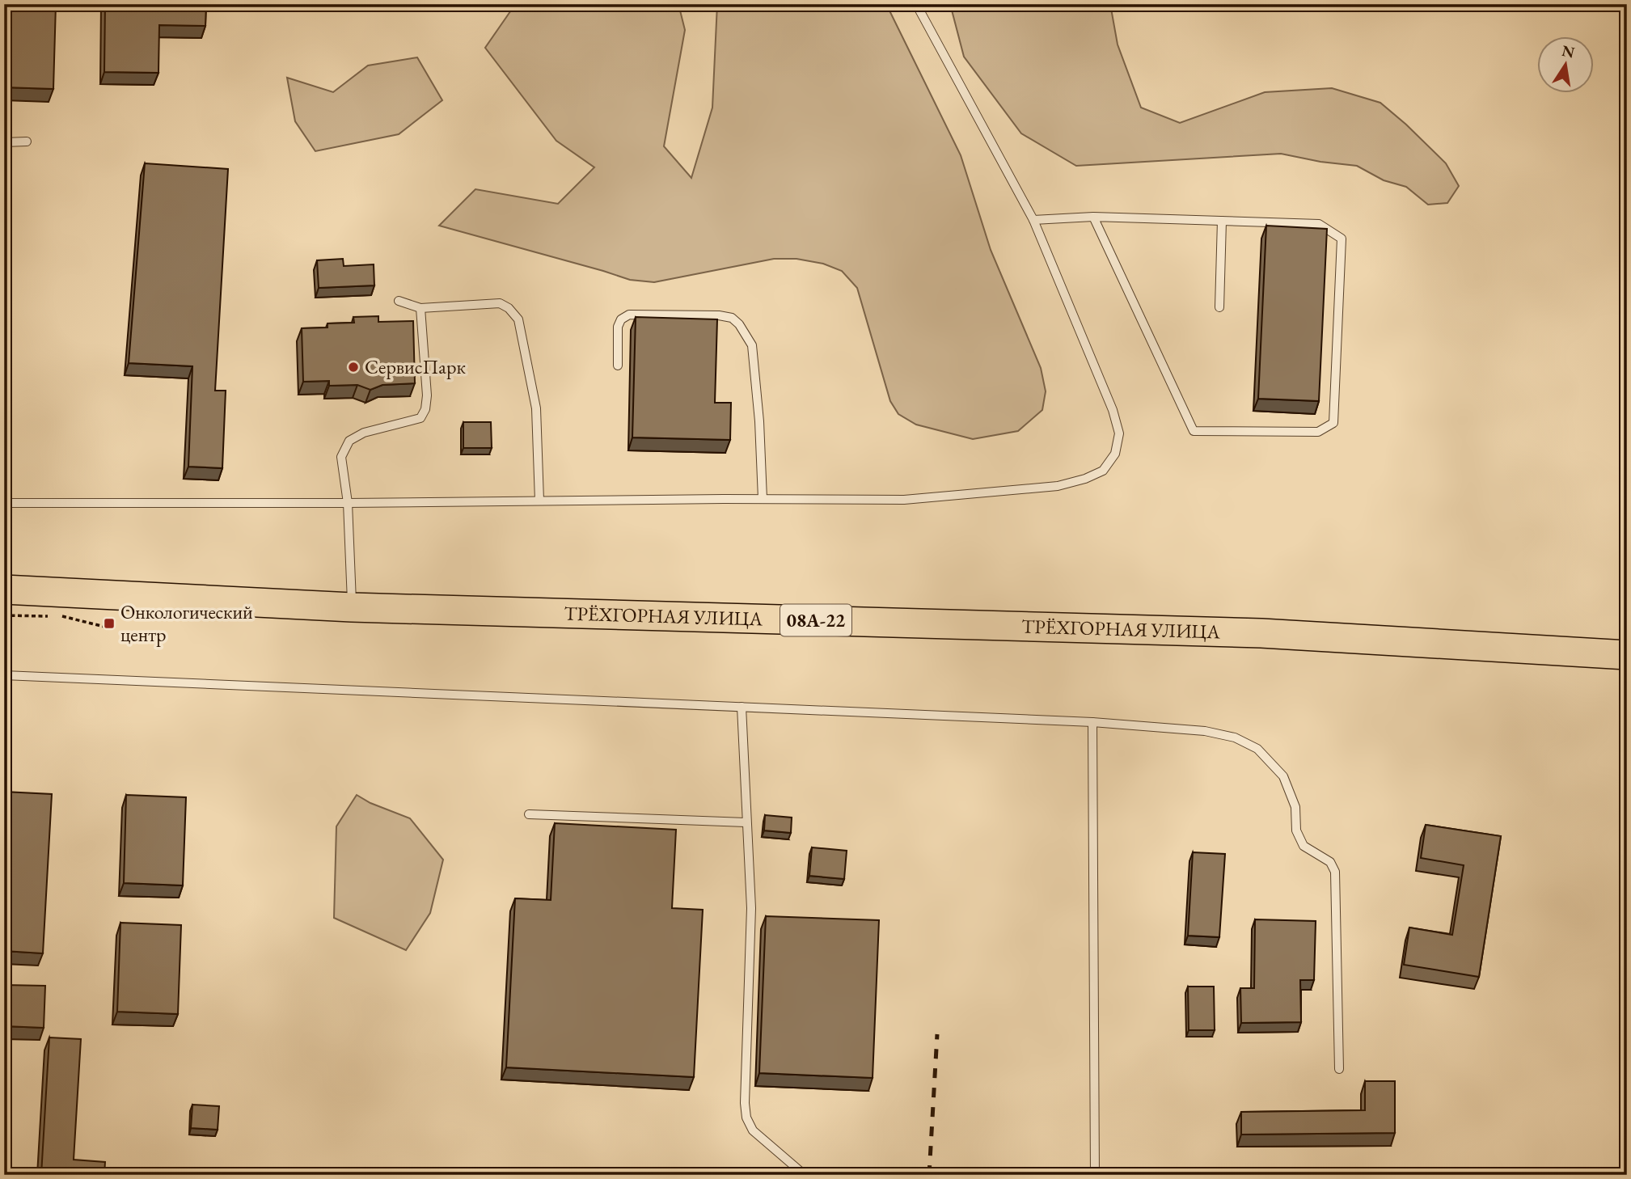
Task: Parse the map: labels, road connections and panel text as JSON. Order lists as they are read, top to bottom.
{
  "streets": {
    "highway": ["ТРЁХГОРНАЯ УЛИЦА", "08А-22"]
  },
  "places": {
    "other": ["СервисПарк"],
    "transit": ["Онкологический центр"]
  },
  "north": "top"
}
